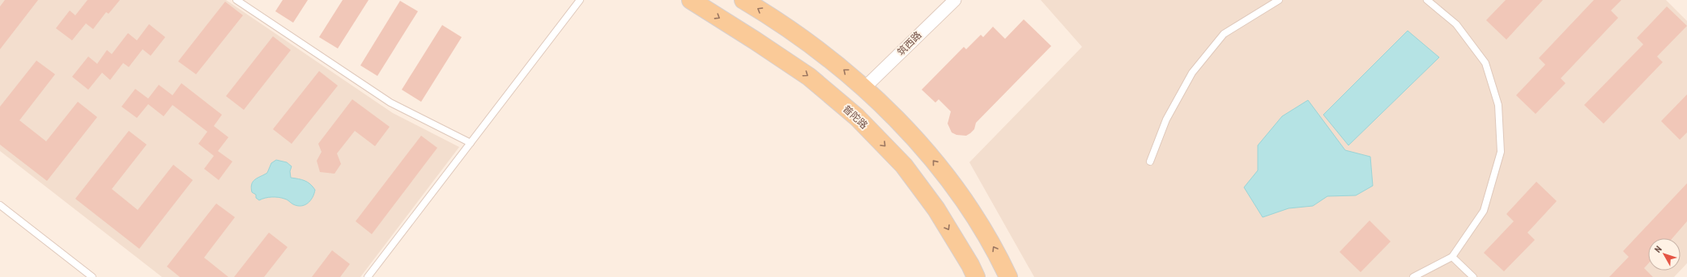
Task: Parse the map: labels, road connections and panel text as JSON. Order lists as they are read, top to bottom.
{
  "streets": {
    "main road": ["普陀路"],
    "street": ["筑西路"]
  },
  "north": "top left"
}
